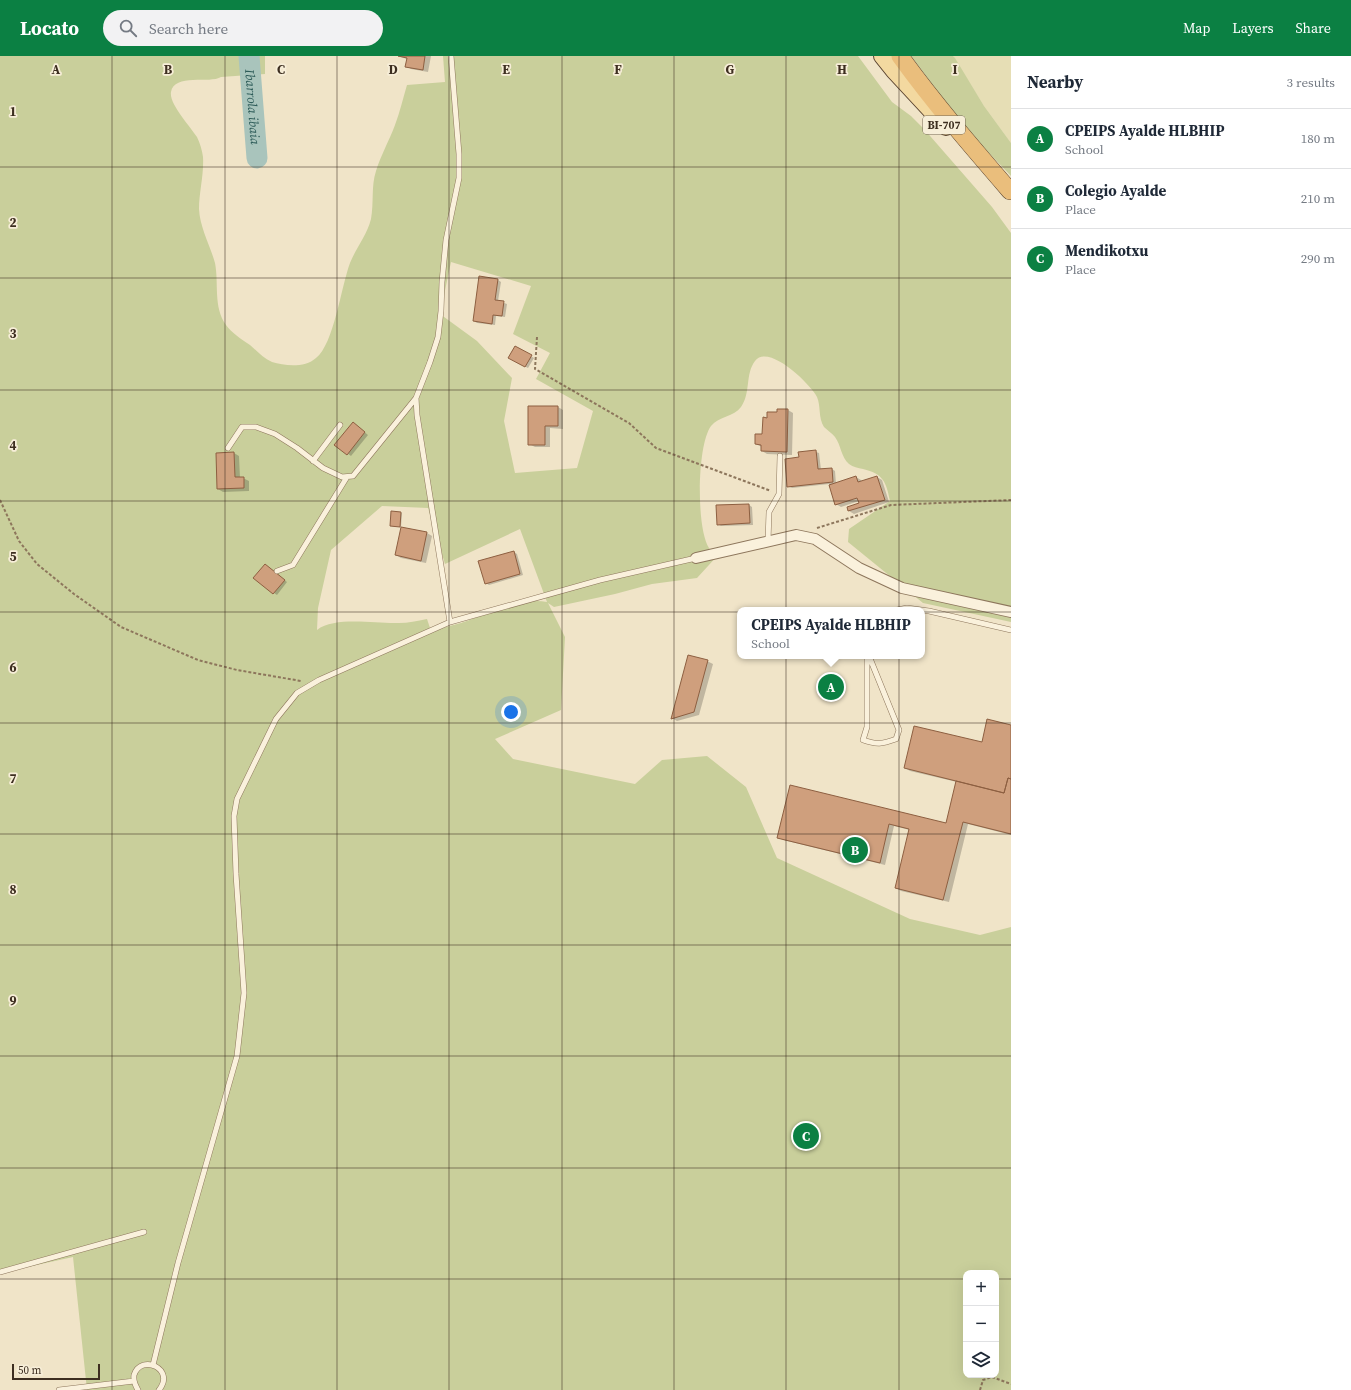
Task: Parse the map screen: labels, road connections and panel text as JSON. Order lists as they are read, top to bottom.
{
  "streets": {
    "main road": ["BI-707"]
  },
  "water": ["Ibarrola ibaia"],
  "scale_bar": "50 m",
  "page": {
    "header": "Locato",
    "search": "Search here",
    "nav": ["Map", "Layers", "Share"],
    "heading": ["Nearby", "3 results"],
    "list": [
      {
        "mark": "A",
        "name": "CPEIPS Ayalde HLBHIP",
        "note": "School",
        "value": "180 m"
      },
      {
        "mark": "B",
        "name": "Colegio Ayalde",
        "note": "Place",
        "value": "210 m"
      },
      {
        "mark": "C",
        "name": "Mendikotxu",
        "note": "Place",
        "value": "290 m"
      }
    ],
    "popup": ["CPEIPS Ayalde HLBHIP", "School"],
    "pins": ["A", "B", "C"],
    "map_buttons": ["+", "−"],
    "scale": "50 m"
  },
  "grid": {
    "columns": [
      "A",
      "B",
      "C",
      "D",
      "E",
      "F",
      "G",
      "H",
      "I"
    ],
    "rows": [
      "1",
      "2",
      "3",
      "4",
      "5",
      "6",
      "7",
      "8",
      "9"
    ]
  }
}
